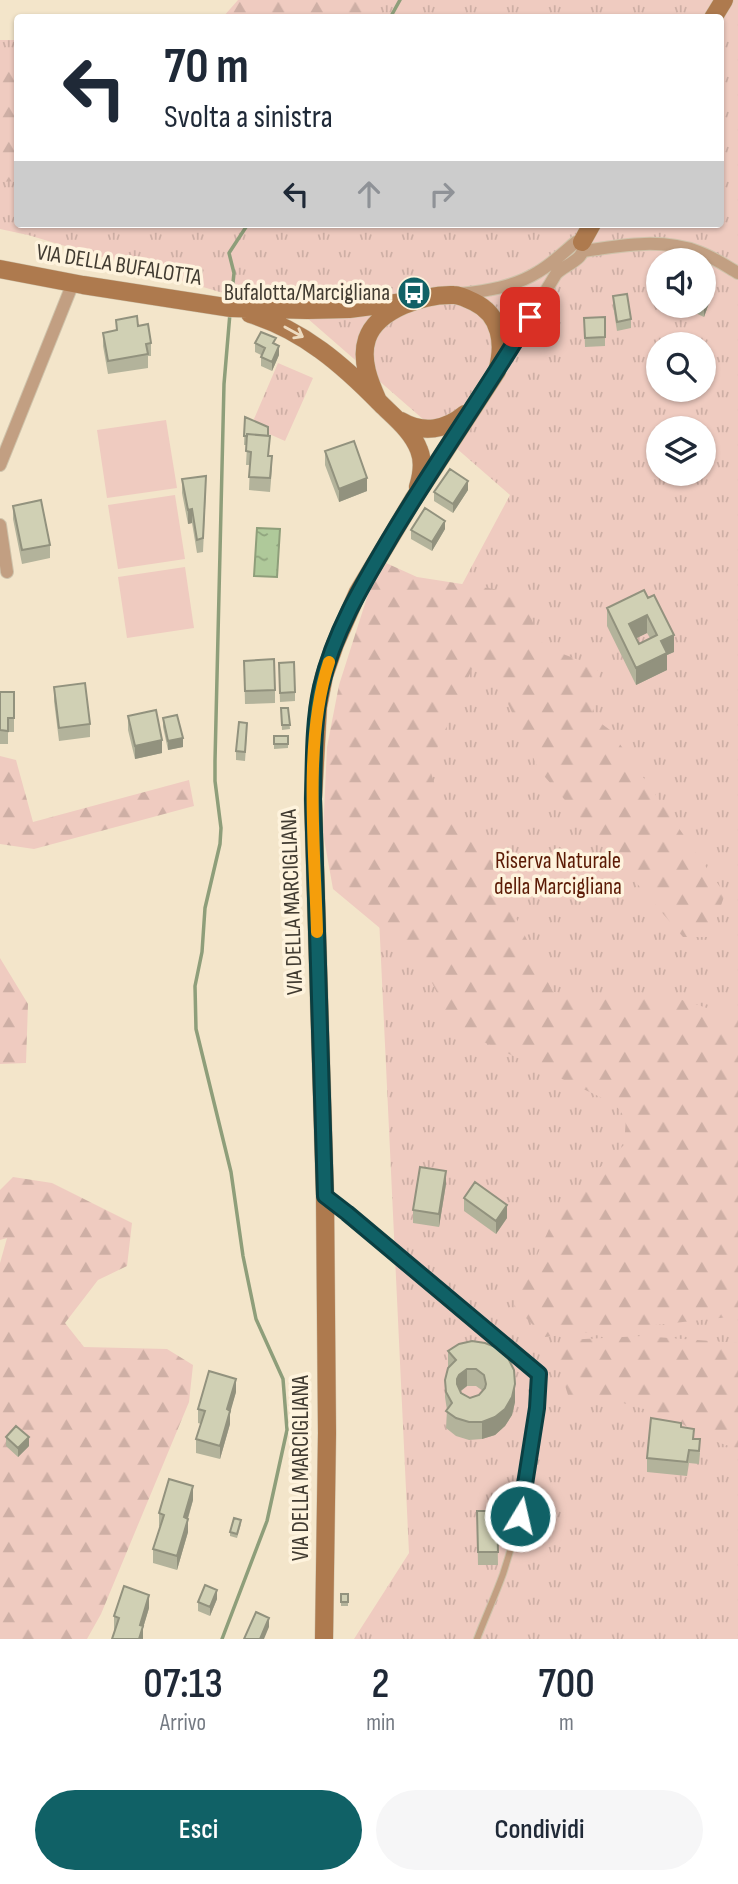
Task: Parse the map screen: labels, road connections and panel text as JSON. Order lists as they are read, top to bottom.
{
  "streets": {
    "street": ["VIA DELLA BUFALOTTA", "VIA DELLA MARCIGLIANA"]
  },
  "crossings": [
    ["VIA DELLA BUFALOTTA", "VIA DELLA MARCIGLIANA"]
  ],
  "parks": ["Riserva Naturale della Marcigliana"],
  "places": {
    "bus stop": ["Bufalotta/Marcigliana"]
  },
  "page": {
    "turn": ["70 m", "Svolta a sinistra"],
    "eta": [
      "07:13",
      "Arrivo",
      "2",
      "min",
      "700",
      "m"
    ],
    "buttons": ["Esci", "Condividi"]
  }
}
